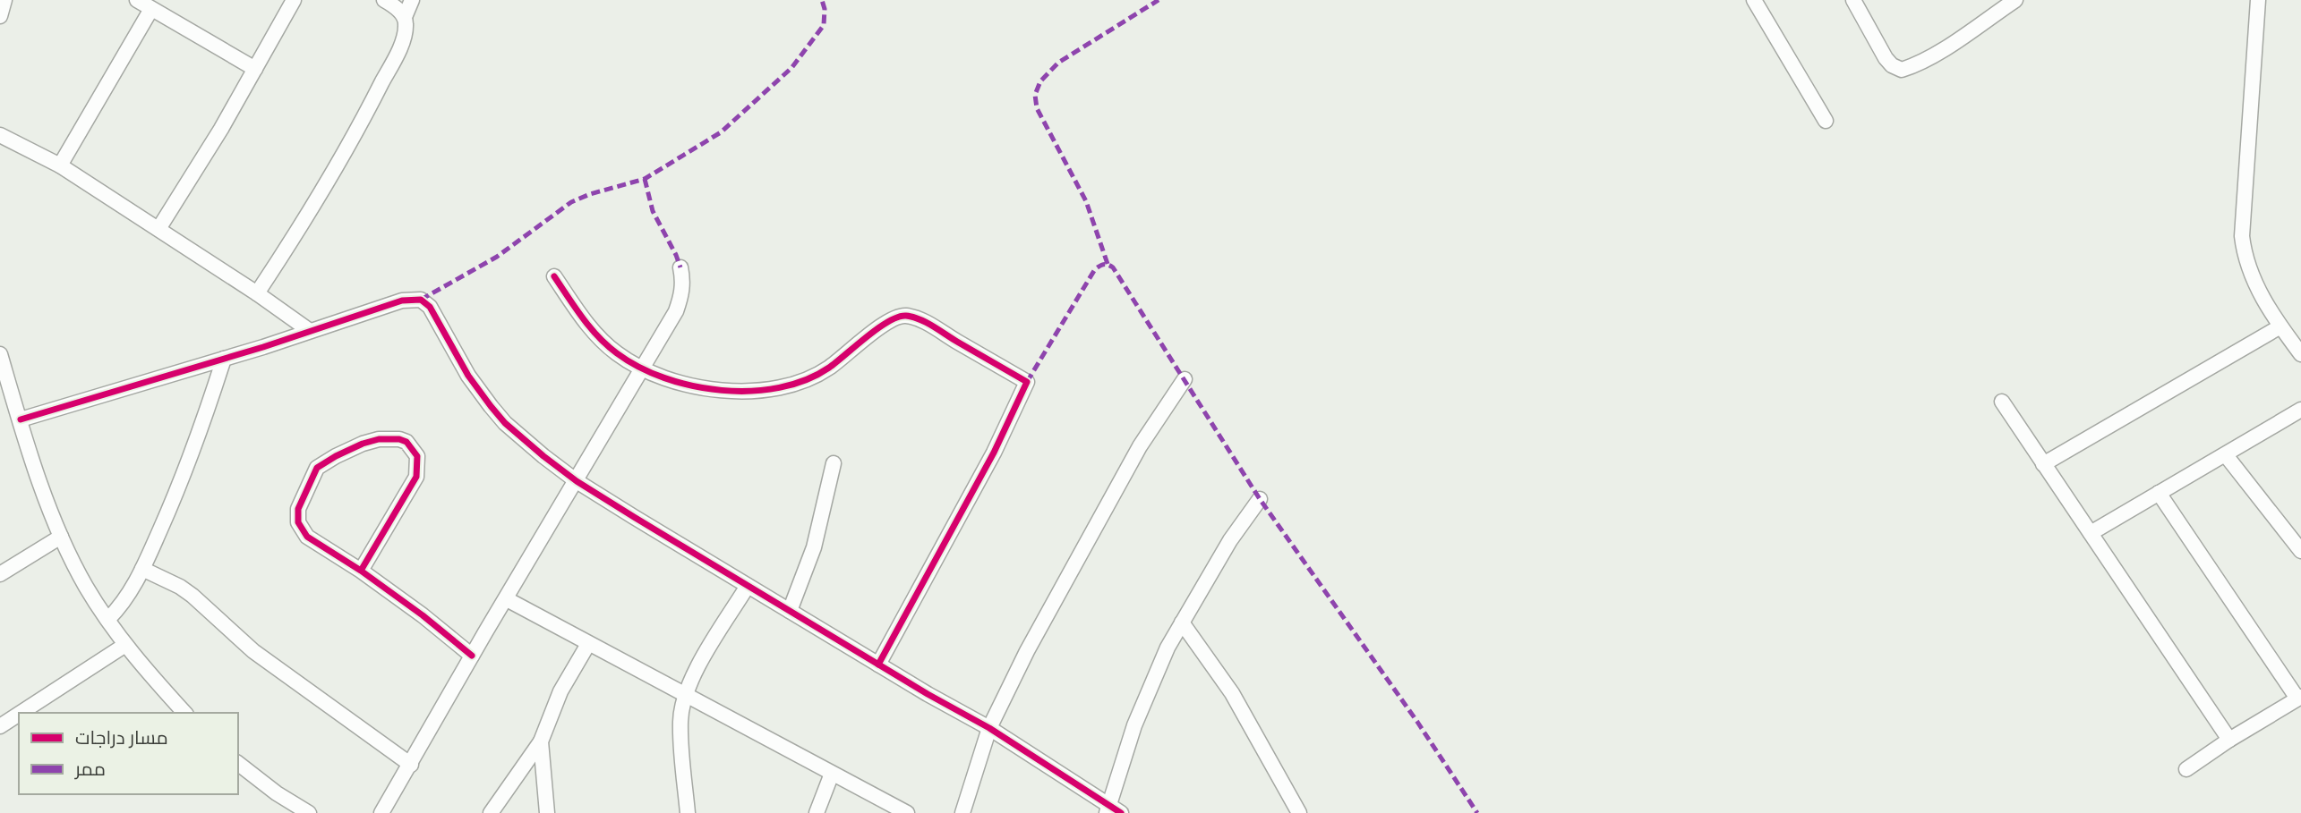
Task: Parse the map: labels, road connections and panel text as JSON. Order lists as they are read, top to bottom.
{
  "legend": ["مسار دراجات", "ممر"]
}
